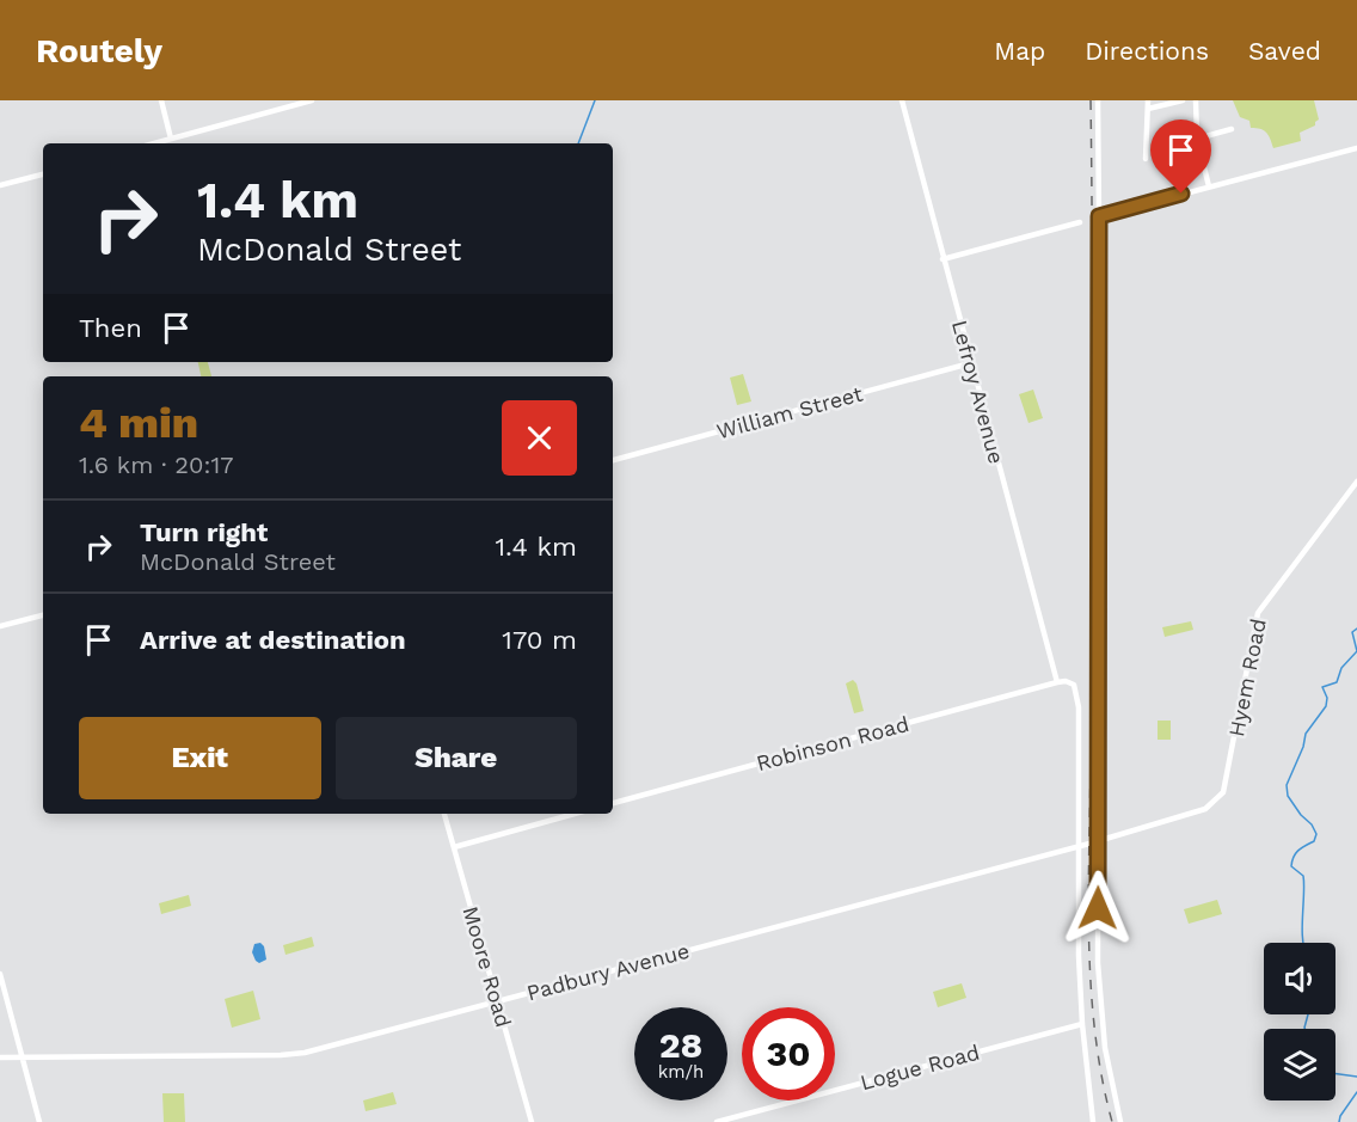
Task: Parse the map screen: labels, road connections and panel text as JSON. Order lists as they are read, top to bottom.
{
  "streets": {
    "street": [
      "Lefroy Avenue",
      "William Street",
      "Hyem Road",
      "Robinson Road",
      "Moore Road",
      "Padbury Avenue",
      "Logue Road"
    ]
  },
  "crossings": [
    ["Lefroy Avenue", "William Street"],
    ["Lefroy Avenue", "Robinson Road"],
    ["Hyem Road", "Padbury Avenue"],
    ["Moore Road", "Padbury Avenue"]
  ],
  "page": {
    "header": "Routely",
    "nav": ["Map", "Directions", "Saved"],
    "turn": ["1.4 km", "McDonald Street"],
    "then": "Then",
    "heading": ["4 min", "1.6 km · 20:17"],
    "list": [
      {
        "name": "Turn right",
        "note": "McDonald Street",
        "value": "1.4 km"
      },
      {
        "name": "Arrive at destination",
        "value": "170 m"
      }
    ],
    "buttons": ["Exit", "Share"],
    "speed": "28 km/h",
    "limit": "30"
  }
}
